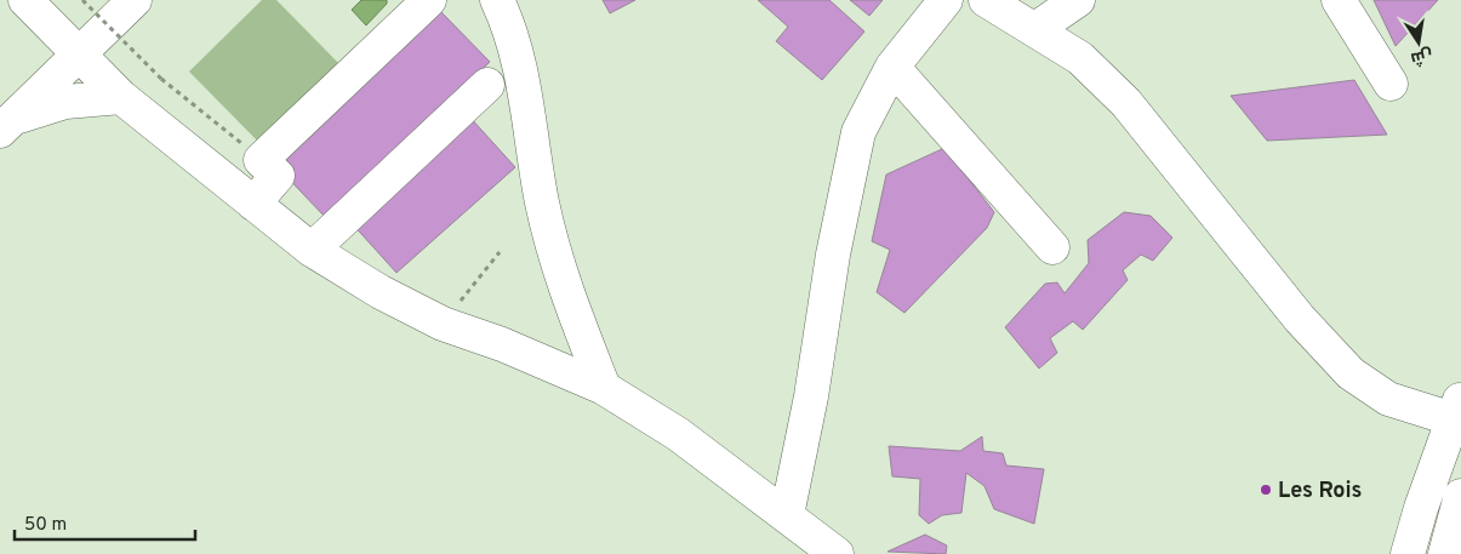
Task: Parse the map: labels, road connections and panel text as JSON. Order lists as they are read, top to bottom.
{
  "places": ["Les Rois"],
  "scale_bar": "50 m",
  "north": "bottom"
}
